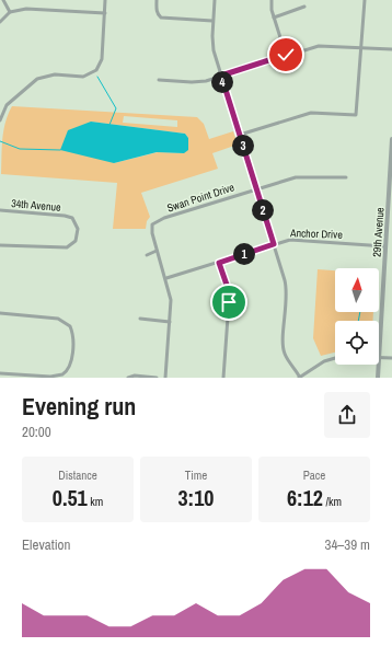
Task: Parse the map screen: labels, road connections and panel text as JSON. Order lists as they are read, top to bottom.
{
  "streets": {
    "street": [
      "Swan Point Drive",
      "34th Avenue",
      "29th Avenue",
      "Anchor Drive"
    ]
  },
  "crossings": [
    ["29th Avenue", "Anchor Drive"]
  ],
  "north": "top",
  "page": {
    "pins": [
      "4",
      "3",
      "2",
      "1"
    ],
    "heading": ["Evening run", "20:00"],
    "stats": [
      ["Distance", "0.51 km"],
      ["Time", "3:10"],
      ["Pace", "6:12 /km"]
    ],
    "chart": ["Elevation", "34–39 m"]
  }
}
